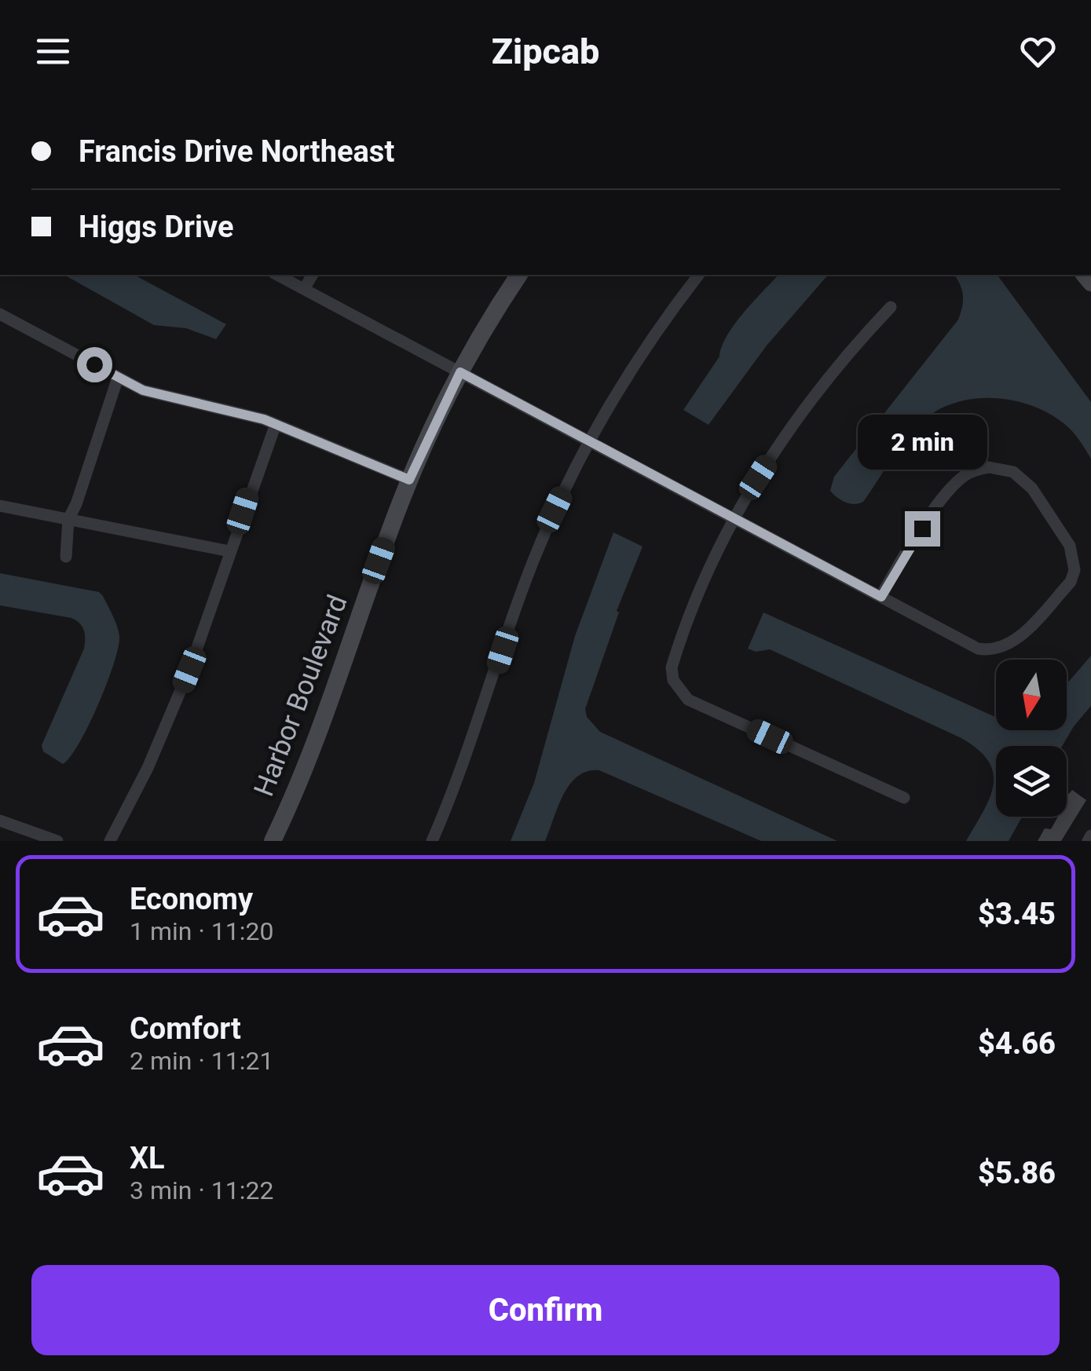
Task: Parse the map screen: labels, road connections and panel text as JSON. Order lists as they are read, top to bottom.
{
  "streets": {
    "street": ["Harbor Boulevard"]
  },
  "north": "bottom",
  "page": {
    "header": "Zipcab",
    "banner": ["Francis Drive Northeast", "Higgs Drive"],
    "bubble": "2 min",
    "list": [
      {
        "name": "Economy",
        "note": "1 min · 11:20",
        "value": "$3.45"
      },
      {
        "name": "Comfort",
        "note": "2 min · 11:21",
        "value": "$4.66"
      },
      {
        "name": "XL",
        "note": "3 min · 11:22",
        "value": "$5.86"
      }
    ],
    "buttons": "Confirm"
  }
}
